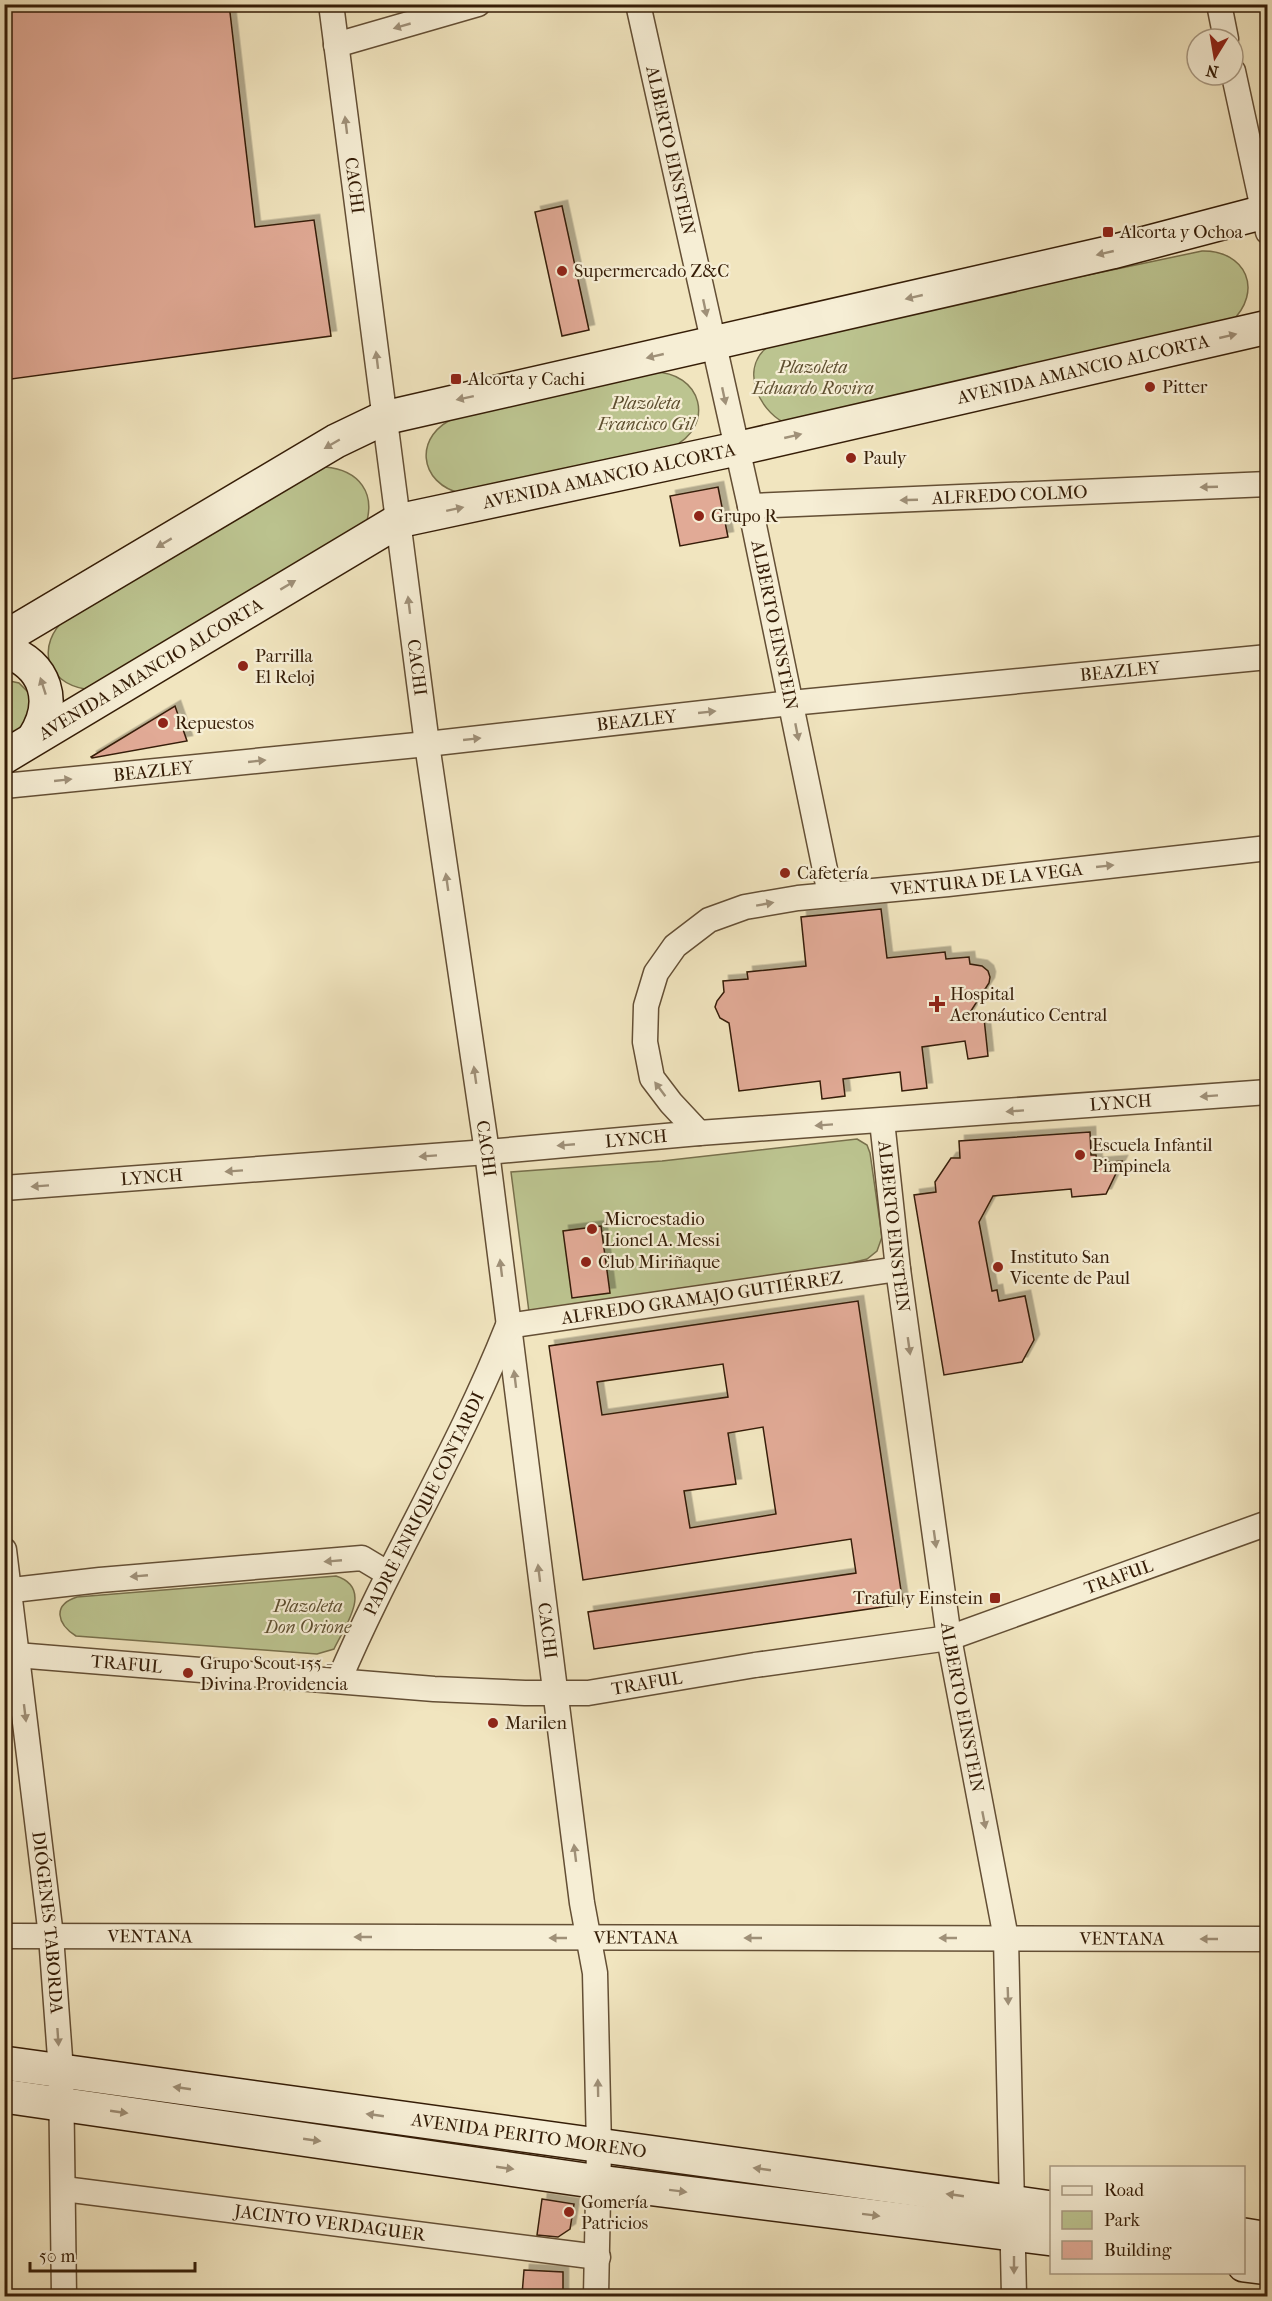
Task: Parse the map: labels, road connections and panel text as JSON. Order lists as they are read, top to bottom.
{
  "streets": {
    "main road": ["AVENIDA AMANCIO ALCORTA", "AVENIDA PERITO MORENO"],
    "street": [
      "ALBERTO EINSTEIN",
      "CACHI",
      "ALFREDO COLMO",
      "BEAZLEY",
      "VENTURA DE LA VEGA",
      "LYNCH",
      "ALFREDO GRAMAJO GUTIÉRREZ",
      "PADRE ENRIQUE CONTARDI",
      "TRAFUL",
      "DIÓGENES TABORDA",
      "VENTANA",
      "JACINTO VERDAGUER"
    ]
  },
  "crossings": [
    ["ALBERTO EINSTEIN", "AVENIDA AMANCIO ALCORTA"],
    ["ALBERTO EINSTEIN", "ALFREDO COLMO"],
    ["ALBERTO EINSTEIN", "BEAZLEY"],
    ["ALBERTO EINSTEIN", "VENTURA DE LA VEGA"],
    ["ALBERTO EINSTEIN", "LYNCH"],
    ["ALBERTO EINSTEIN", "ALFREDO GRAMAJO GUTIÉRREZ"],
    ["ALBERTO EINSTEIN", "TRAFUL"],
    ["ALBERTO EINSTEIN", "VENTANA"],
    ["ALBERTO EINSTEIN", "AVENIDA PERITO MORENO"],
    ["CACHI", "AVENIDA AMANCIO ALCORTA"],
    ["CACHI", "BEAZLEY"],
    ["CACHI", "LYNCH"],
    ["CACHI", "ALFREDO GRAMAJO GUTIÉRREZ"],
    ["CACHI", "PADRE ENRIQUE CONTARDI"],
    ["CACHI", "TRAFUL"],
    ["CACHI", "VENTANA"],
    ["CACHI", "AVENIDA PERITO MORENO"],
    ["CACHI", "JACINTO VERDAGUER"],
    ["VENTURA DE LA VEGA", "LYNCH"],
    ["ALFREDO GRAMAJO GUTIÉRREZ", "PADRE ENRIQUE CONTARDI"],
    ["PADRE ENRIQUE CONTARDI", "TRAFUL"],
    ["TRAFUL", "DIÓGENES TABORDA"],
    ["DIÓGENES TABORDA", "VENTANA"],
    ["DIÓGENES TABORDA", "AVENIDA PERITO MORENO"],
    ["DIÓGENES TABORDA", "JACINTO VERDAGUER"]
  ],
  "one_way": [
    "ALBERTO EINSTEIN",
    "CACHI",
    "ALFREDO COLMO",
    "BEAZLEY",
    "LYNCH",
    "DIÓGENES TABORDA",
    "VENTANA"
  ],
  "parks": ["Plazoleta Eduardo Rovira", "Plazoleta Francisco Gil", "Plazoleta Don Orione"],
  "places": {
    "transit": ["Alcorta y Ochoa", "Alcorta y Cachi", "Traful y Einstein"],
    "other": [
      "Supermercado Z&C",
      "Pitter",
      "Pauly",
      "Grupo R",
      "Parrilla El Reloj",
      "Repuestos",
      "Cafetería",
      "Escuela Infantil Pimpinela",
      "Microestadio Lionel A. Messi",
      "Club Miriñaque",
      "Instituto San Vicente de Paul",
      "Grupo Scout 155 - Divina Providencia",
      "Marilen",
      "Gomería Patricios"
    ],
    "health": ["Hospital Aeronáutico Central"]
  },
  "legend": ["Road", "Park", "Building"],
  "scale_bar": "50 m",
  "north": "bottom"
}
